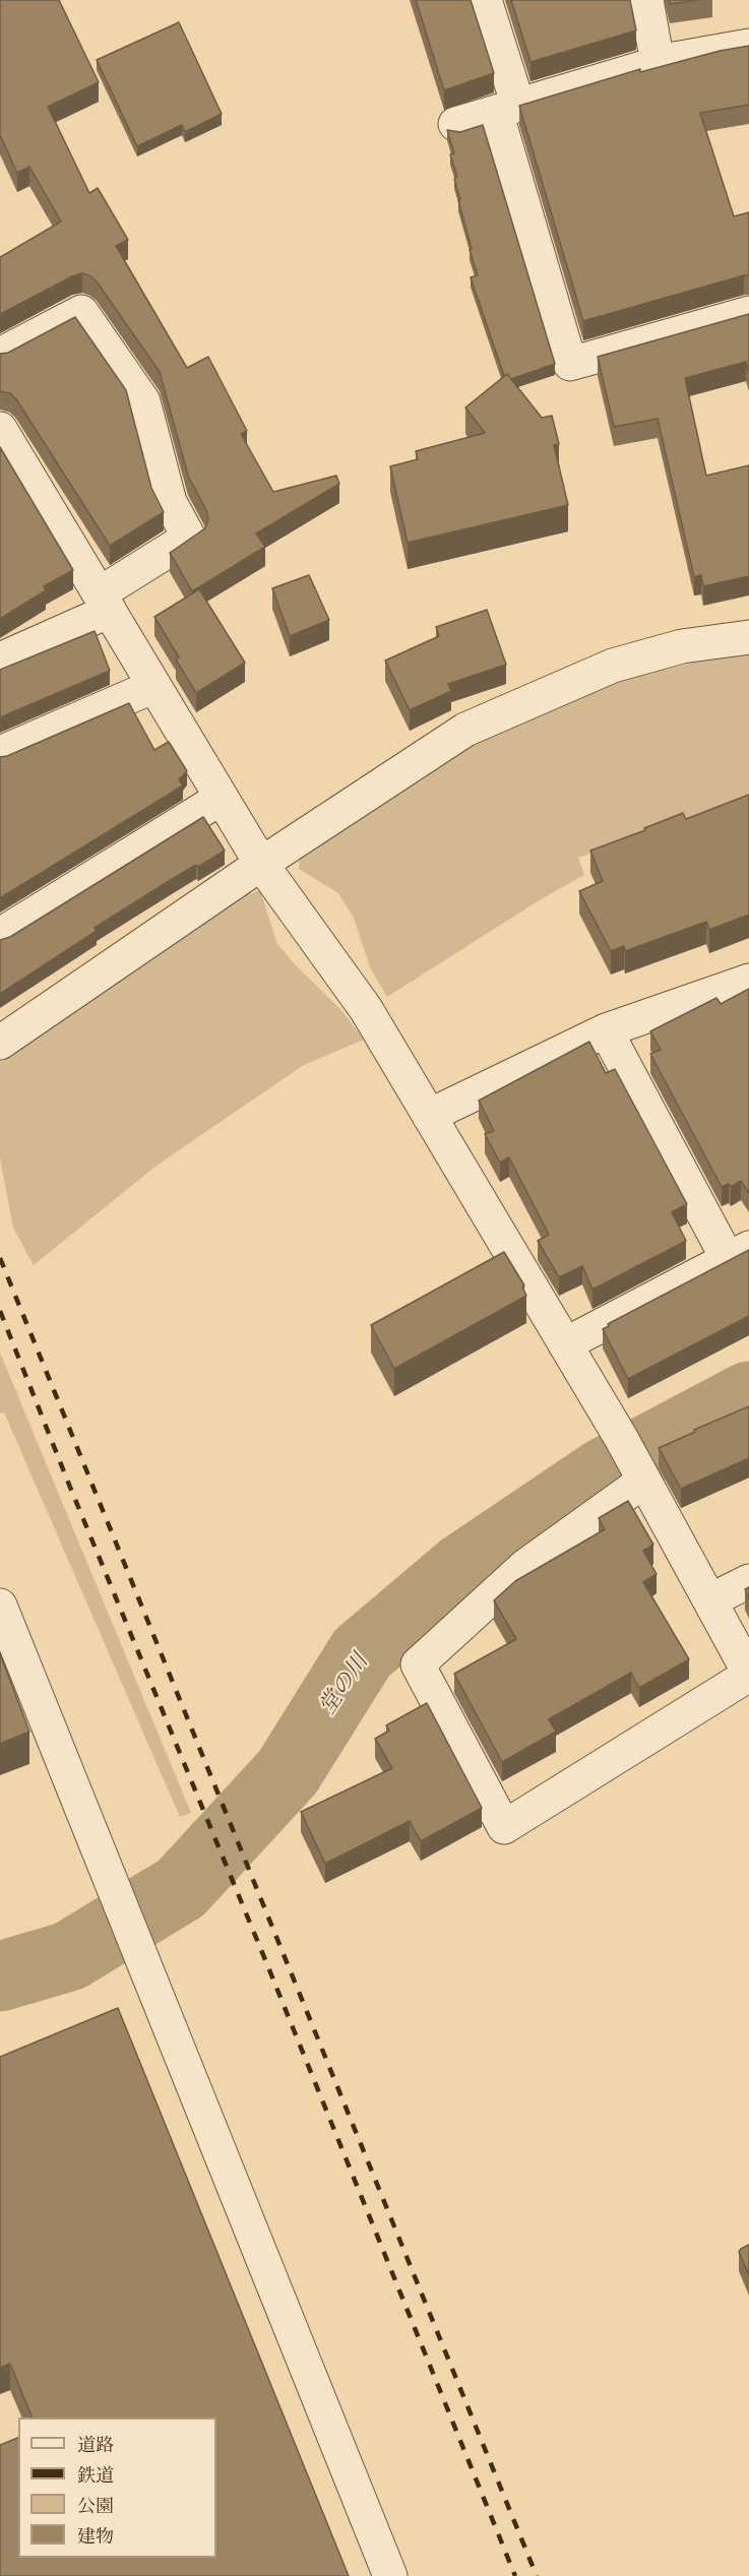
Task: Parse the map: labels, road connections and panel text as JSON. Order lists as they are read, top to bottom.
{
  "water": ["堂の川"],
  "legend": [
    "道路",
    "鉄道",
    "公園",
    "建物"
  ]
}
